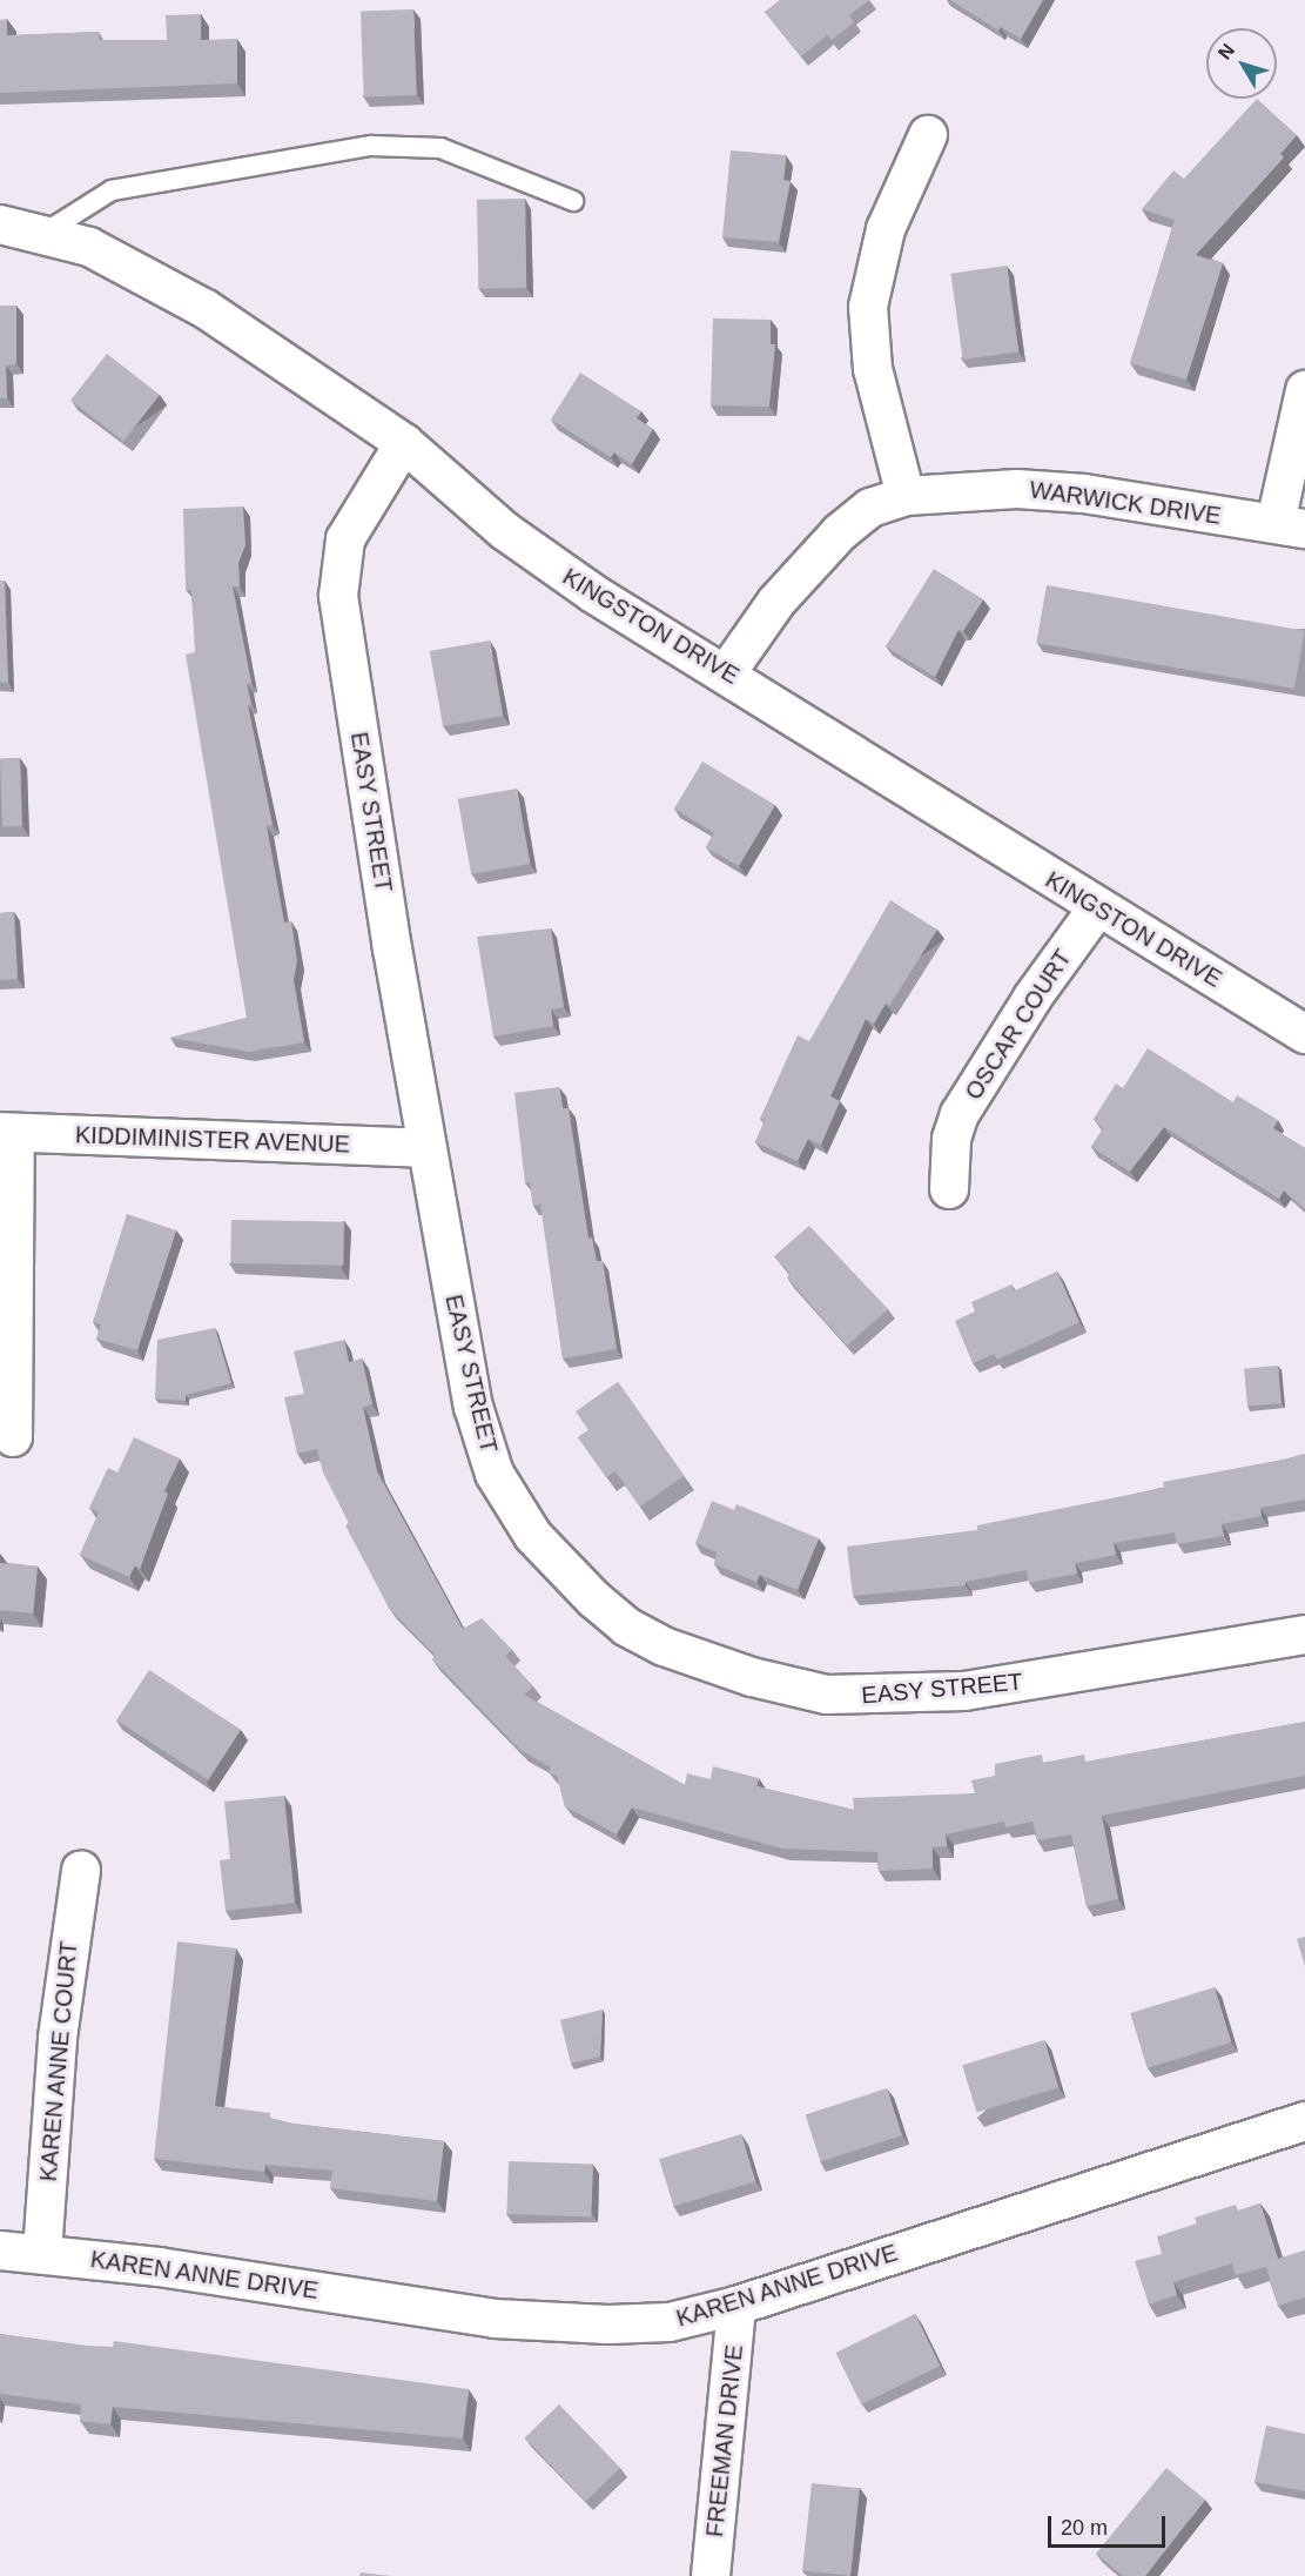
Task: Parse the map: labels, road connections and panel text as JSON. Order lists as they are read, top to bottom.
{
  "streets": {
    "street": [
      "WARWICK DRIVE",
      "KINGSTON DRIVE",
      "EASY STREET",
      "OSCAR COURT",
      "KIDDIMINISTER AVENUE",
      "KAREN ANNE COURT",
      "KAREN ANNE DRIVE",
      "FREEMAN DRIVE"
    ]
  },
  "crossings": [
    ["WARWICK DRIVE", "KINGSTON DRIVE"],
    ["KINGSTON DRIVE", "EASY STREET"],
    ["KINGSTON DRIVE", "OSCAR COURT"],
    ["EASY STREET", "KIDDIMINISTER AVENUE"],
    ["KAREN ANNE COURT", "KAREN ANNE DRIVE"],
    ["KAREN ANNE DRIVE", "FREEMAN DRIVE"]
  ],
  "scale_bar": "20 m",
  "north": "top left"
}
